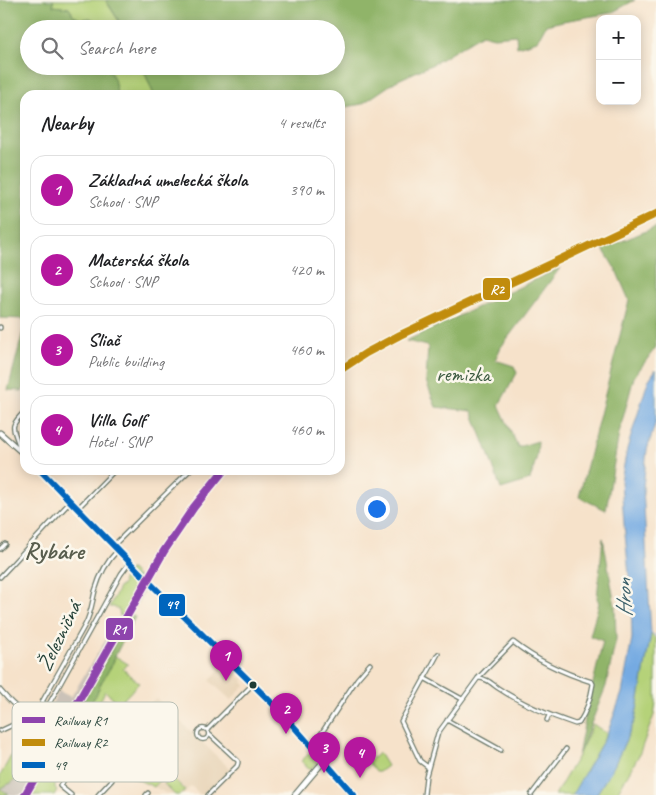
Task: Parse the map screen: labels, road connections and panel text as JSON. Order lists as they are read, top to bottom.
{
  "streets": {
    "street": ["Železničná"]
  },
  "districts": ["Rybáre"],
  "water": ["Hron"],
  "parks": ["remizka"],
  "lines": ["rail line R2", "rail line R1", "transit line 49"],
  "legend": ["Railway R1", "Railway R2", "49"],
  "page": {
    "map_buttons": ["+", "−"],
    "search": "Search here",
    "heading": ["Nearby", "4 results"],
    "list": [
      {
        "mark": "1",
        "name": "Základná umelecká škola",
        "note": "School · SNP",
        "value": "390 m"
      },
      {
        "mark": "2",
        "name": "Materská škola",
        "note": "School · SNP",
        "value": "420 m"
      },
      {
        "mark": "3",
        "name": "Sliač",
        "note": "Public building",
        "value": "460 m"
      },
      {
        "mark": "4",
        "name": "Villa Golf",
        "note": "Hotel · SNP",
        "value": "460 m"
      }
    ],
    "pins": [
      "1",
      "2",
      "3",
      "4"
    ]
  }
}
